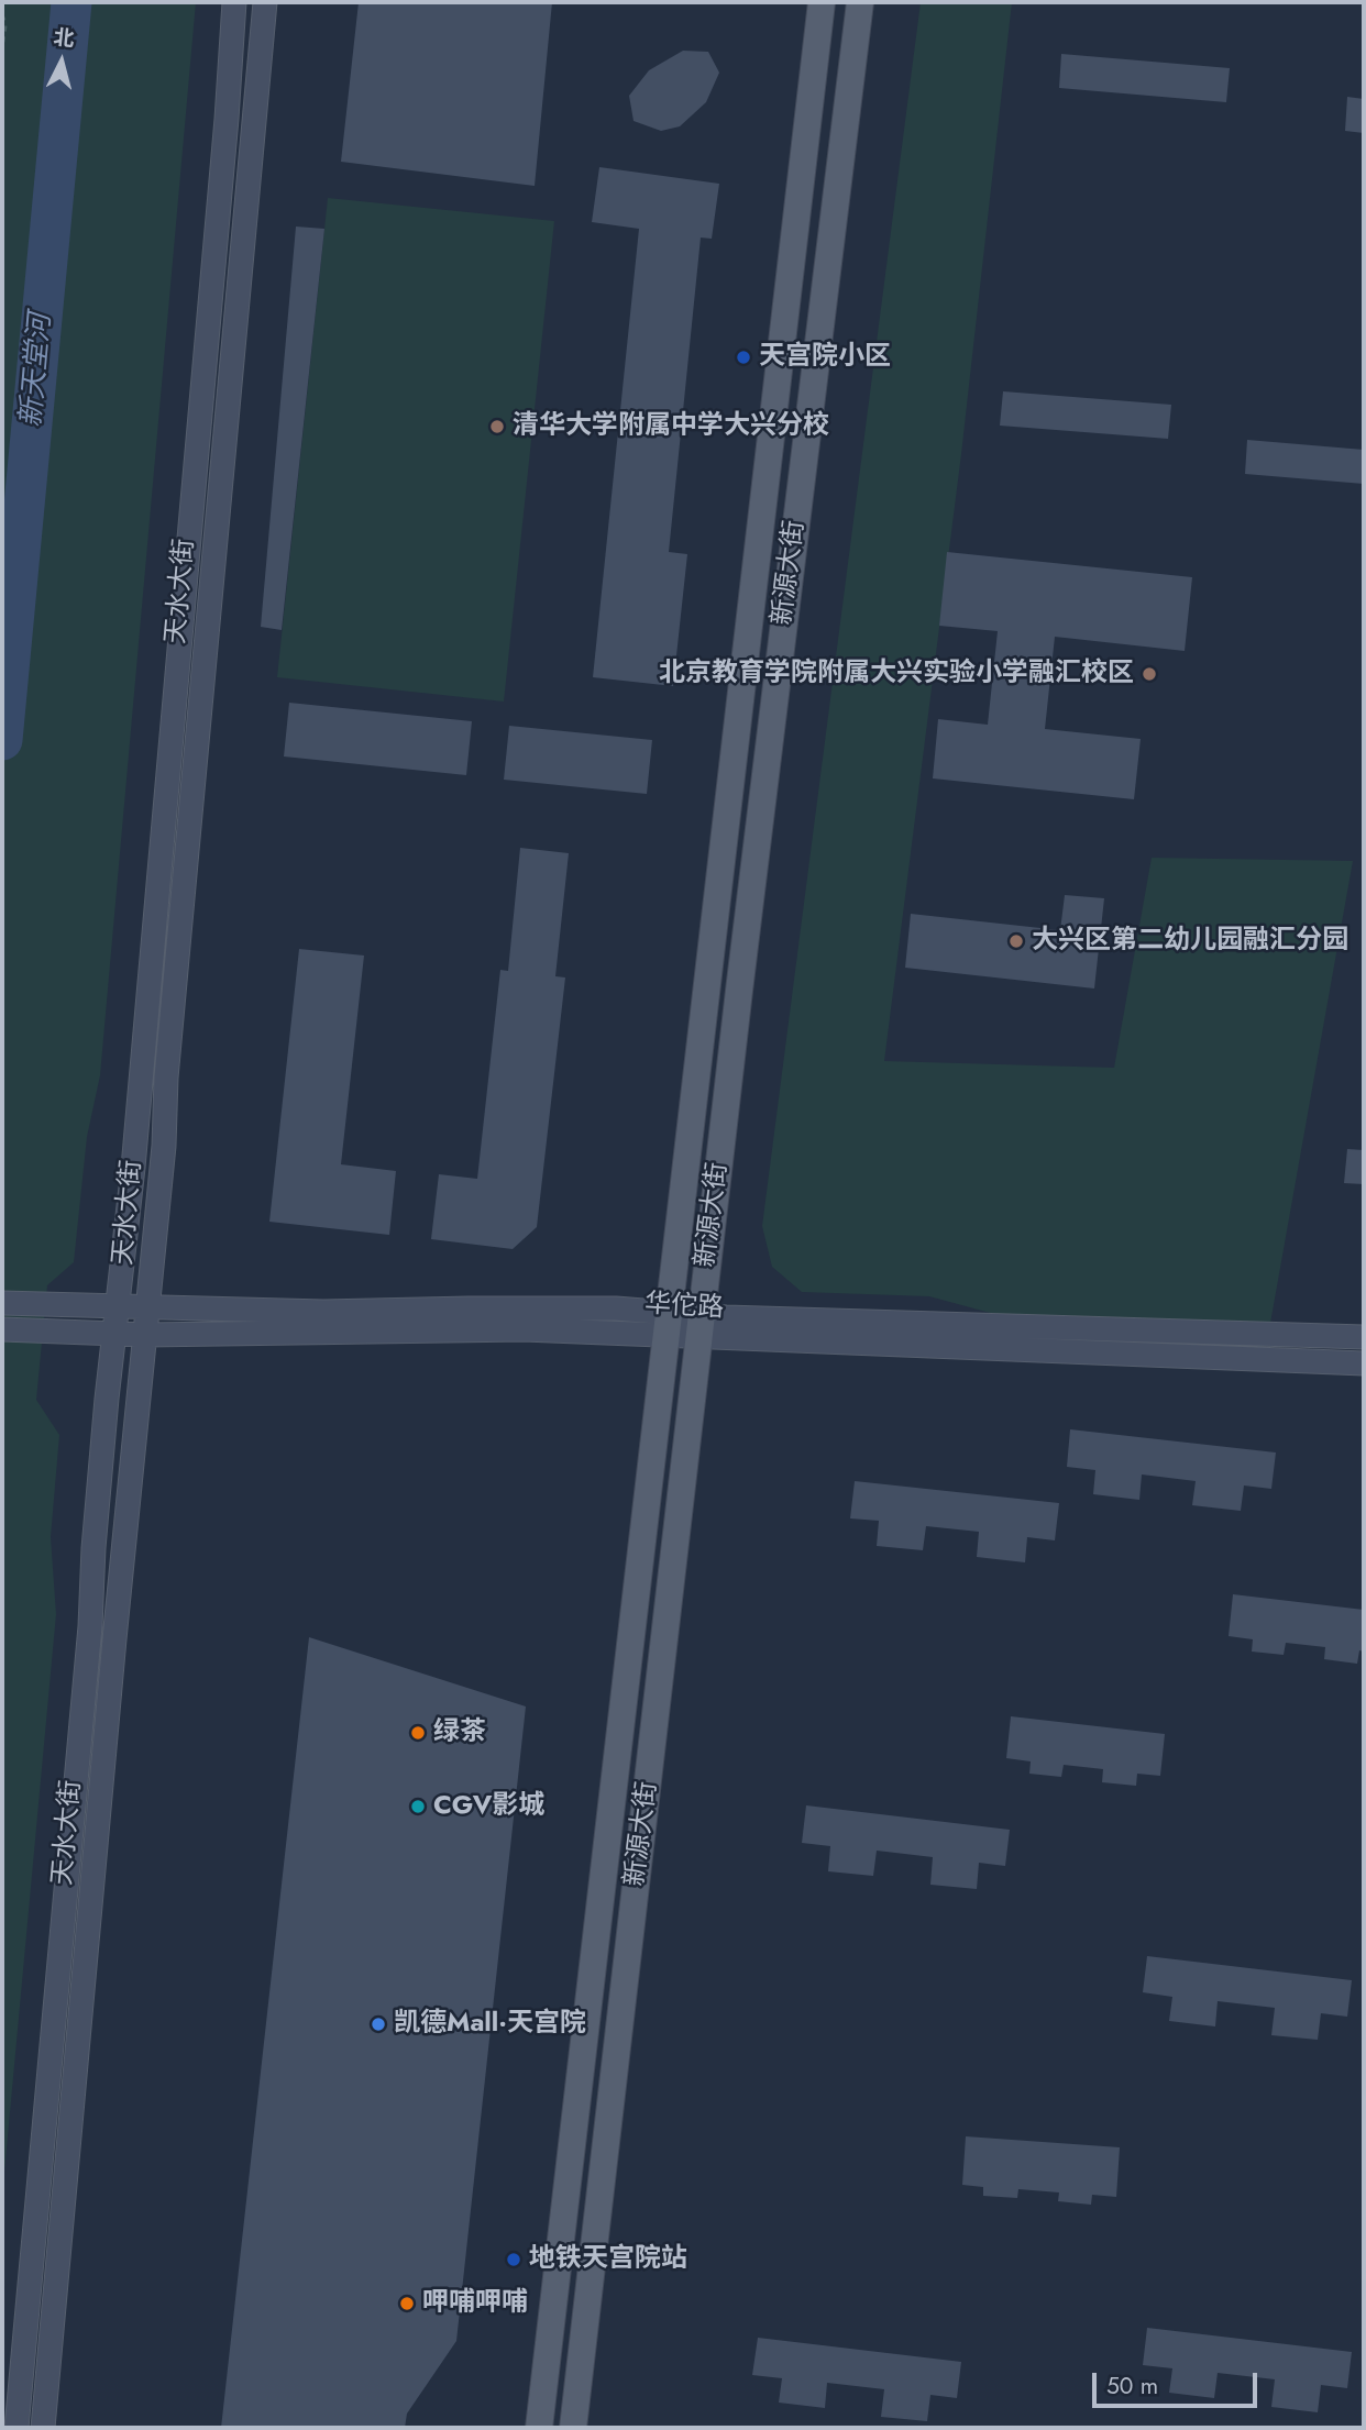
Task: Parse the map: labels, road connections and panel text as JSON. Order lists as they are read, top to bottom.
{
  "streets": {
    "main road": ["新源大街", "天水大街", "华佗路"]
  },
  "crossings": [
    ["新源大街", "华佗路"],
    ["天水大街", "华佗路"]
  ],
  "water": ["新天堂河"],
  "places": [
    "天宫院小区",
    "清华大学附属中学大兴分校",
    "北京教育学院附属大兴实验小学融汇校区",
    "大兴区第二幼儿园融汇分园",
    "绿茶",
    "CGV影城",
    "凯德Mall·天宫院",
    "地铁天宫院站",
    "呷哺呷哺"
  ],
  "scale_bar": "50 m",
  "north": "top"
}
